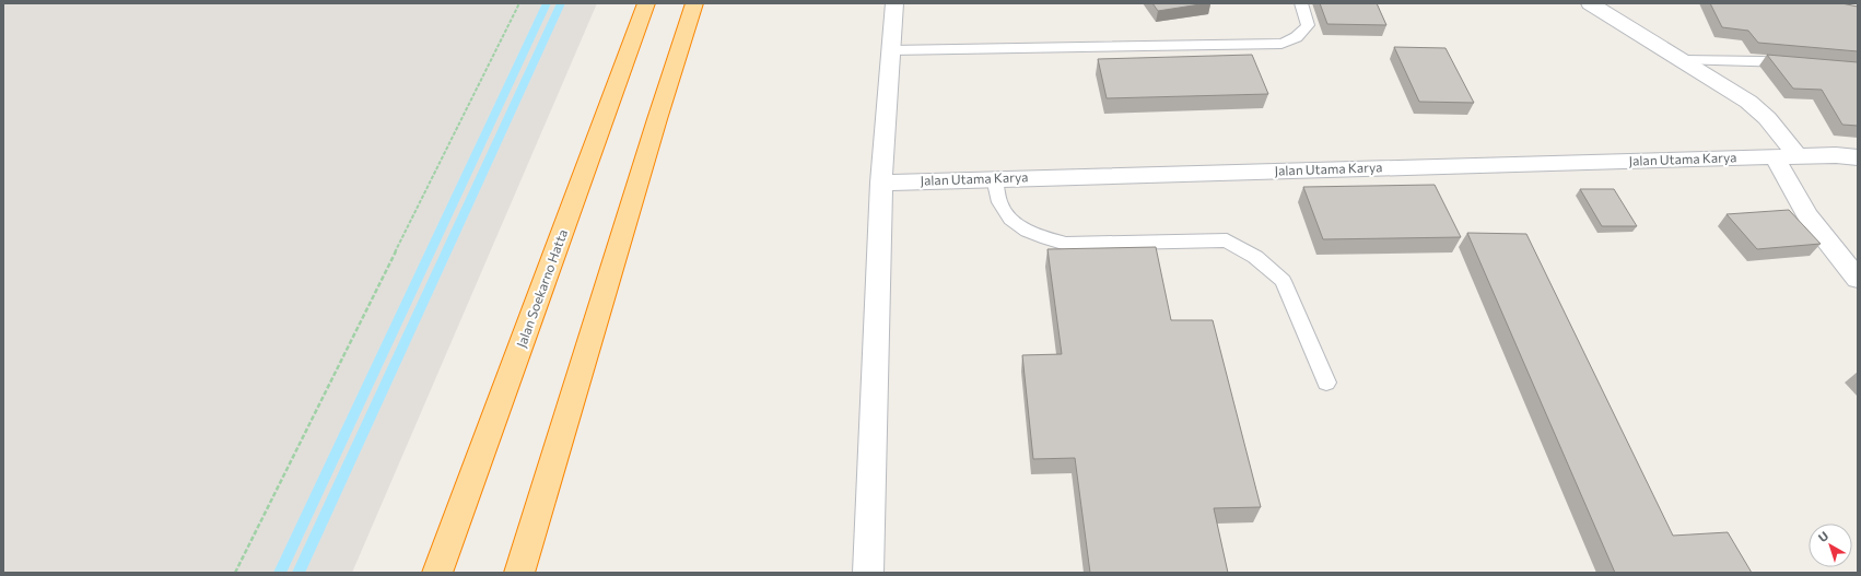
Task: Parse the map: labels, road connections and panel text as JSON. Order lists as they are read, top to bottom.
{
  "streets": {
    "highway": ["Jalan Soekarno Hatta"],
    "street": ["Jalan Utama Karya"]
  },
  "north": "top left"
}
